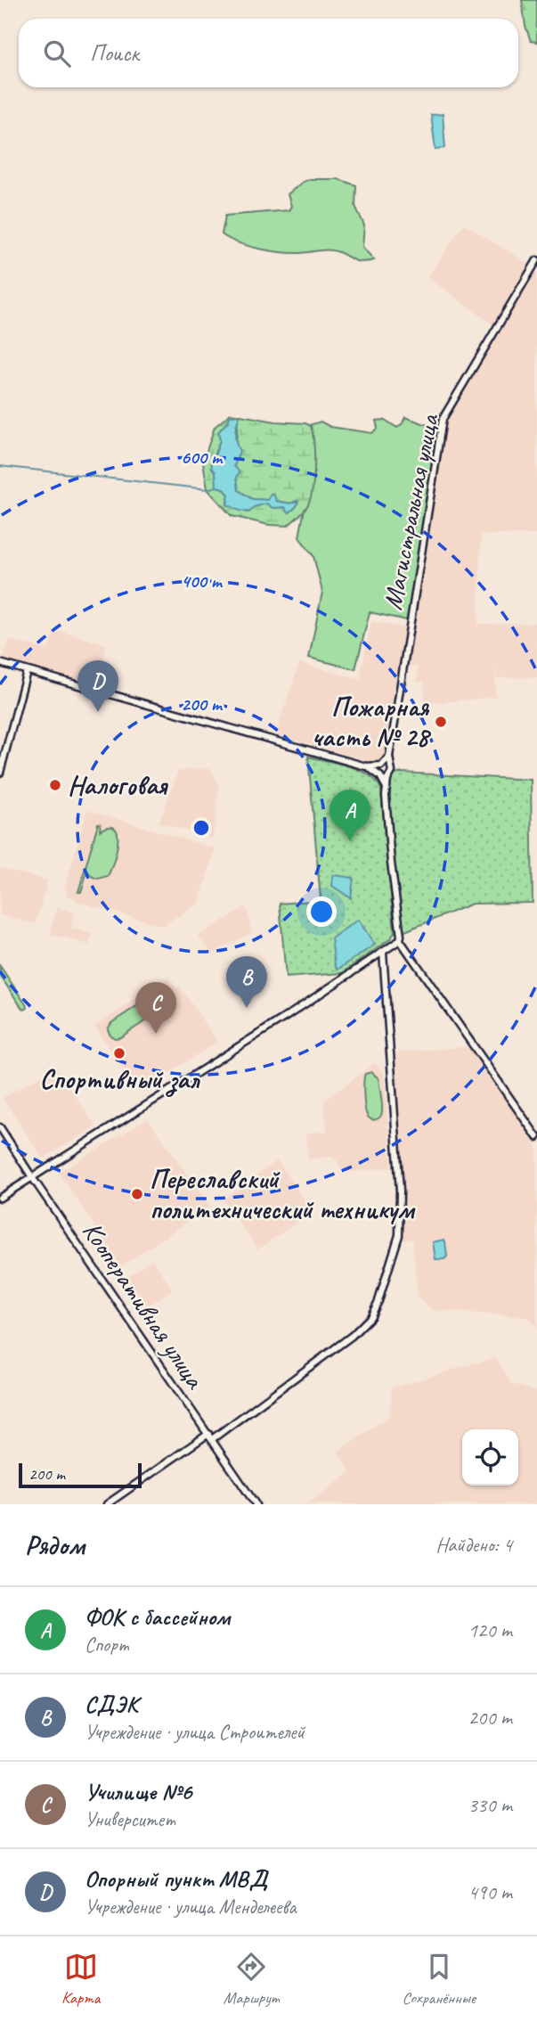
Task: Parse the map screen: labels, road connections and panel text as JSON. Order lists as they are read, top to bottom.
{
  "streets": {
    "street": ["Магистральная улица", "Кооперативная улица"]
  },
  "places": [
    "Пожарная часть № 28",
    "Налоговая",
    "Спортивный зал",
    "Переславский политехнический техникум"
  ],
  "scale_bar": "200 m",
  "page": {
    "search": "Поиск",
    "pins": [
      "D",
      "A",
      "B",
      "C"
    ],
    "scale": "200 m",
    "heading": ["Рядом", "Найдено: 4"],
    "list": [
      {
        "mark": "A",
        "name": "ФОК с бассейном",
        "note": "Спорт",
        "value": "120 m"
      },
      {
        "mark": "B",
        "name": "СДЭК",
        "note": "Учреждение · улица Строителей",
        "value": "200 m"
      },
      {
        "mark": "C",
        "name": "Училище №6",
        "note": "Университет",
        "value": "330 m"
      },
      {
        "mark": "D",
        "name": "Опорный пункт МВД",
        "note": "Учреждение · улица Менделеева",
        "value": "490 m"
      }
    ],
    "nav": ["Карта", "Маршрут", "Сохранённые"]
  },
  "rings": ["600 m", "400 m", "200 m"]
}
